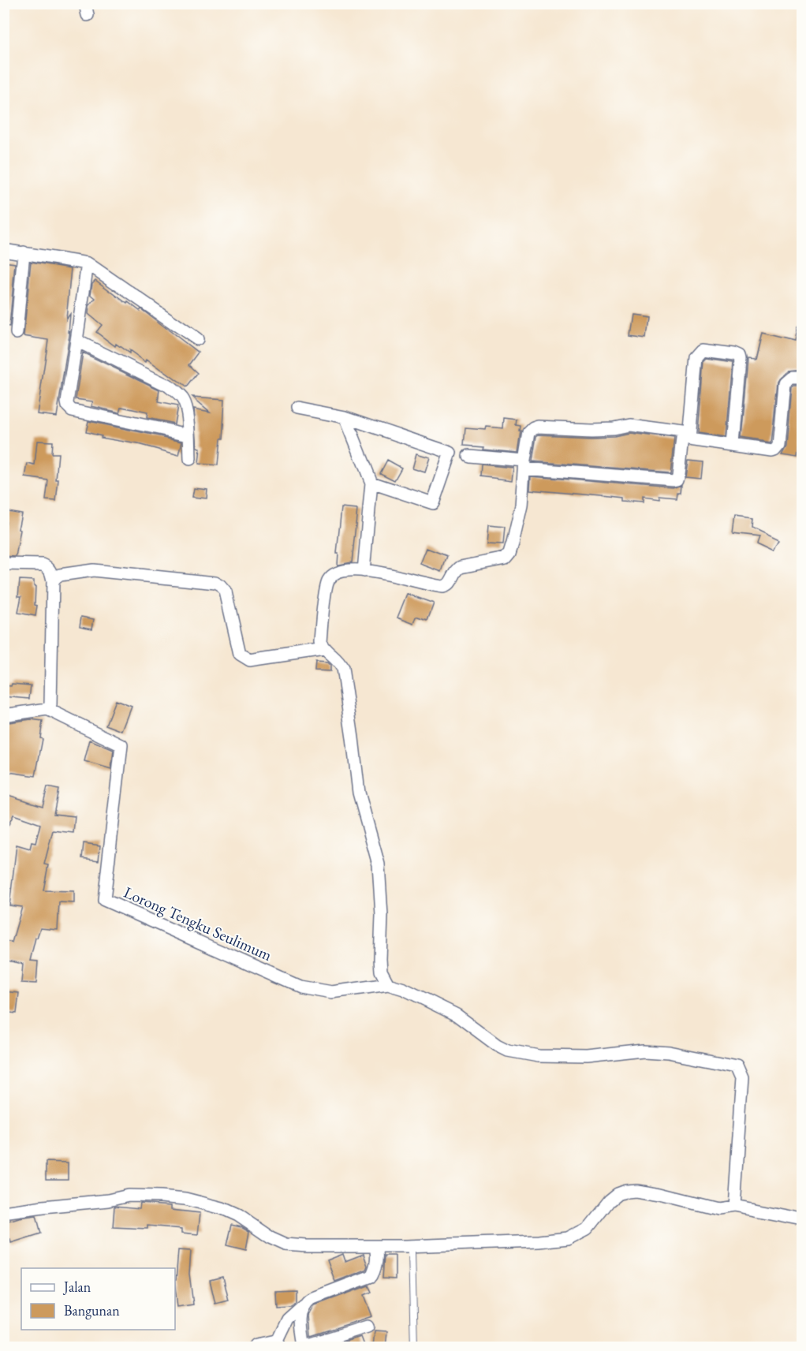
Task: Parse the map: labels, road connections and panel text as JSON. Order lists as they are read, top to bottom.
{
  "streets": {
    "street": ["Lorong Tengku Seulimum"]
  },
  "legend": ["Jalan", "Bangunan"]
}
